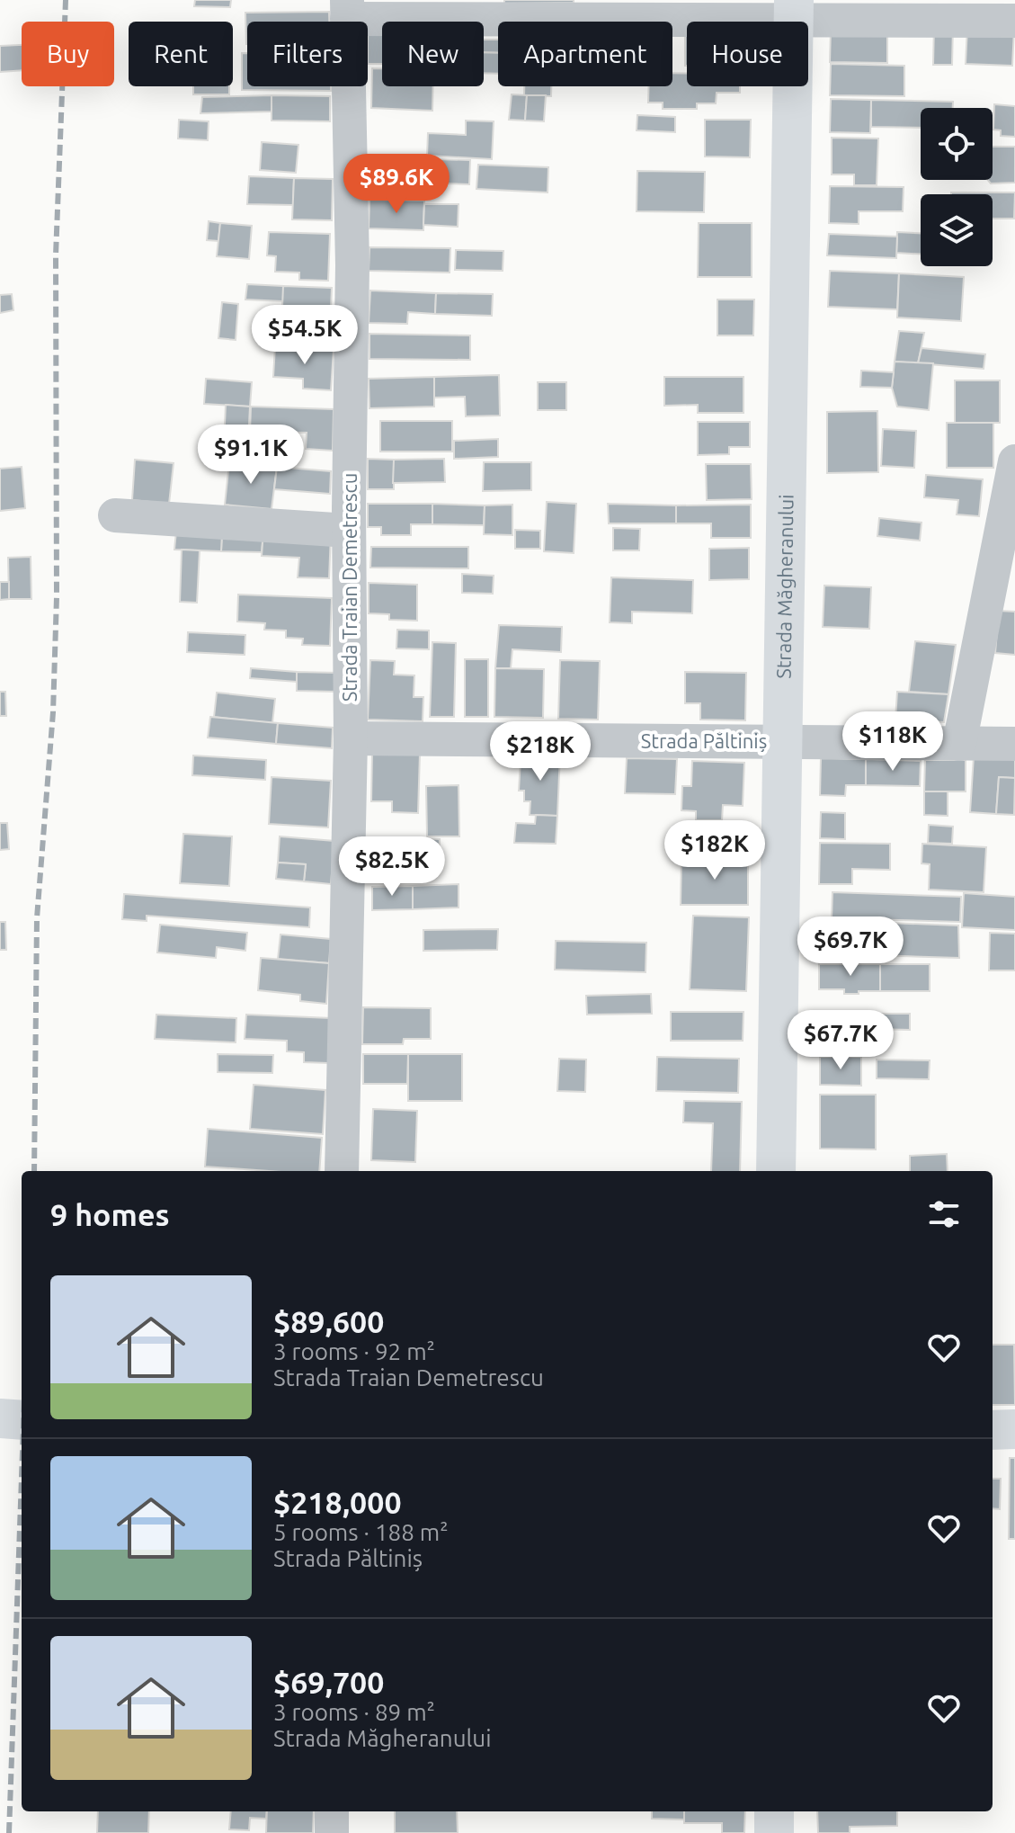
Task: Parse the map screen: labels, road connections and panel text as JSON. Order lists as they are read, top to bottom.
{
  "streets": {
    "street": ["Strada Traian Demetrescu", "Strada Măgheranului", "Strada Păltiniș"]
  },
  "crossings": [
    ["Strada Traian Demetrescu", "Strada Păltiniș"],
    ["Strada Măgheranului", "Strada Păltiniș"]
  ],
  "page": {
    "chip": [
      "Buy",
      "Rent",
      "Filters",
      "New",
      "Apartment",
      "House"
    ],
    "price": [
      "$89.6K",
      "$54.5K",
      "$91.1K",
      "$118K",
      "$218K",
      "$182K",
      "$82.5K",
      "$69.7K",
      "$67.7K"
    ],
    "heading": "9 homes",
    "list": [
      {
        "name": "$89,600",
        "note": "3 rooms · 92 m² · Strada Traian Demetrescu"
      },
      {
        "name": "$218,000",
        "note": "5 rooms · 188 m² · Strada Păltiniș"
      },
      {
        "name": "$69,700",
        "note": "3 rooms · 89 m² · Strada Măgheranului"
      }
    ]
  }
}
